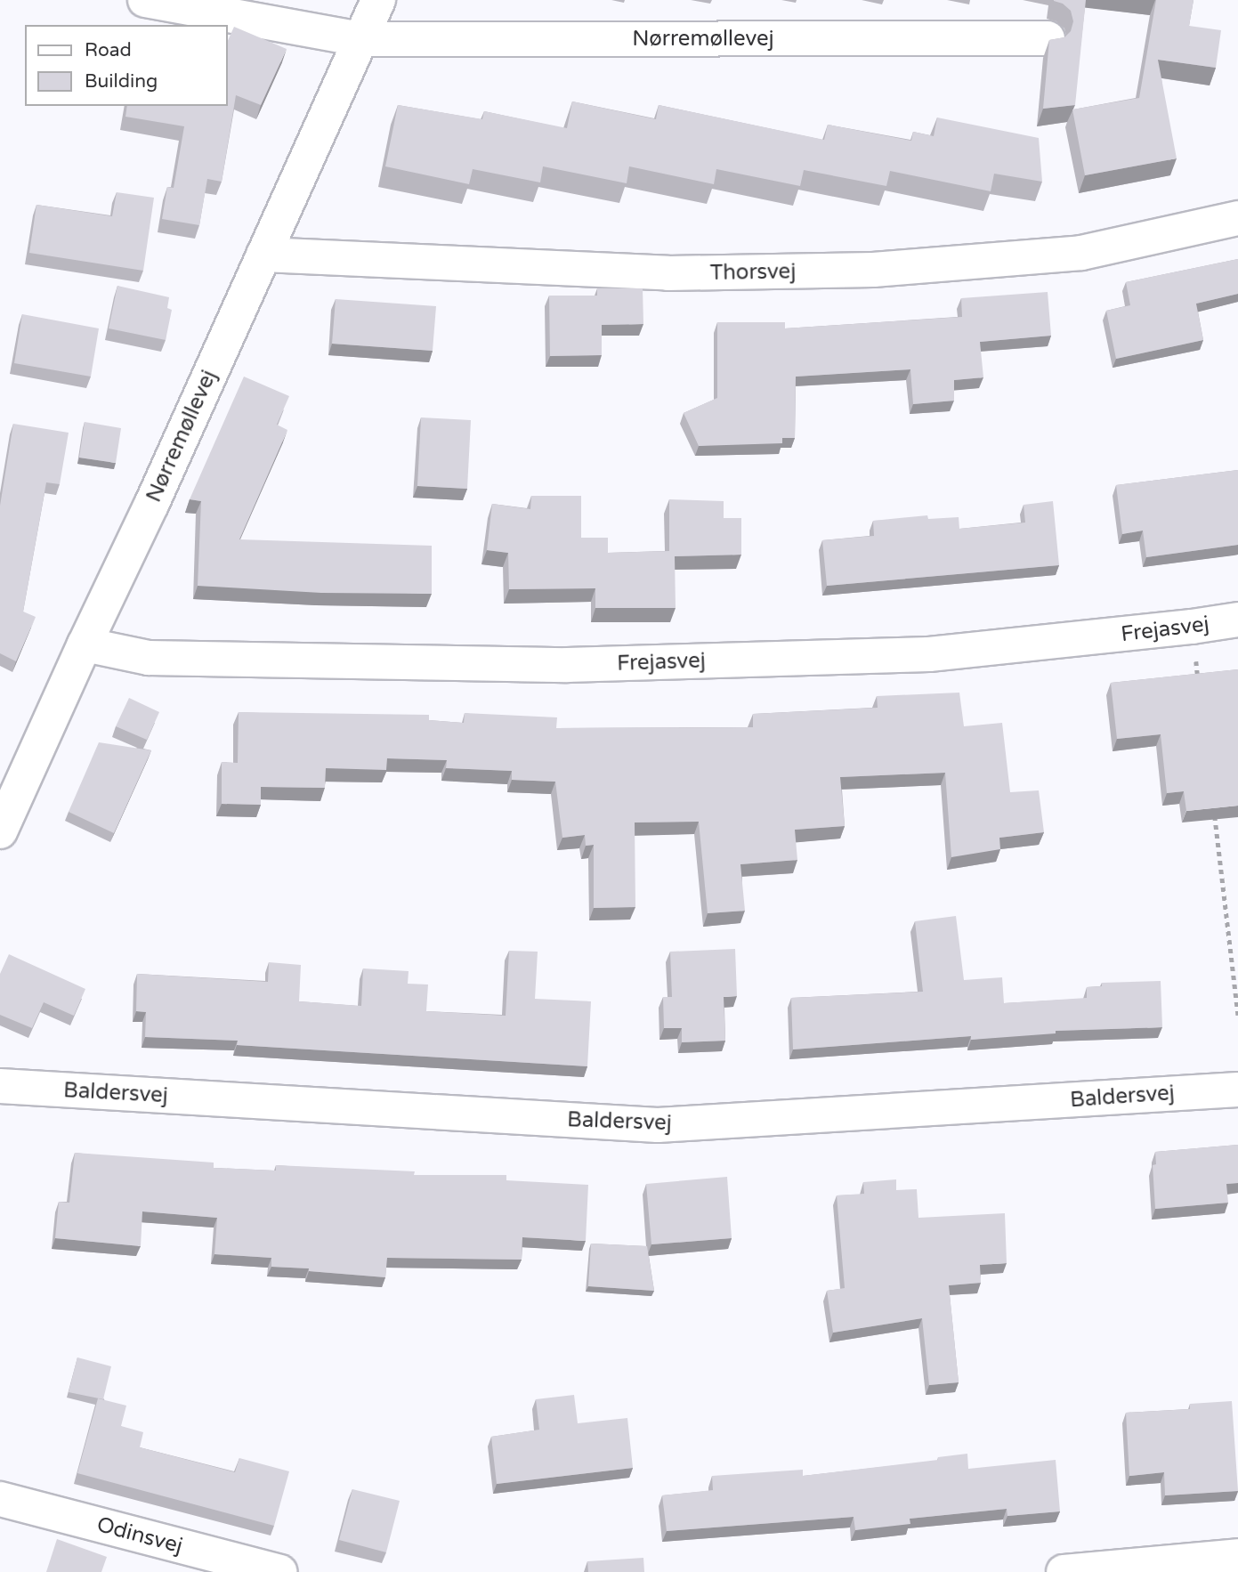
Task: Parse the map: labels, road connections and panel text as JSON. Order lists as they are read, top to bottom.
{
  "streets": {
    "street": [
      "Nørremøllevej",
      "Thorsvej",
      "Frejasvej",
      "Baldersvej",
      "Odinsvej"
    ]
  },
  "crossings": [
    ["Nørremøllevej", "Thorsvej"],
    ["Nørremøllevej", "Frejasvej"]
  ],
  "legend": ["Road", "Building"]
}
